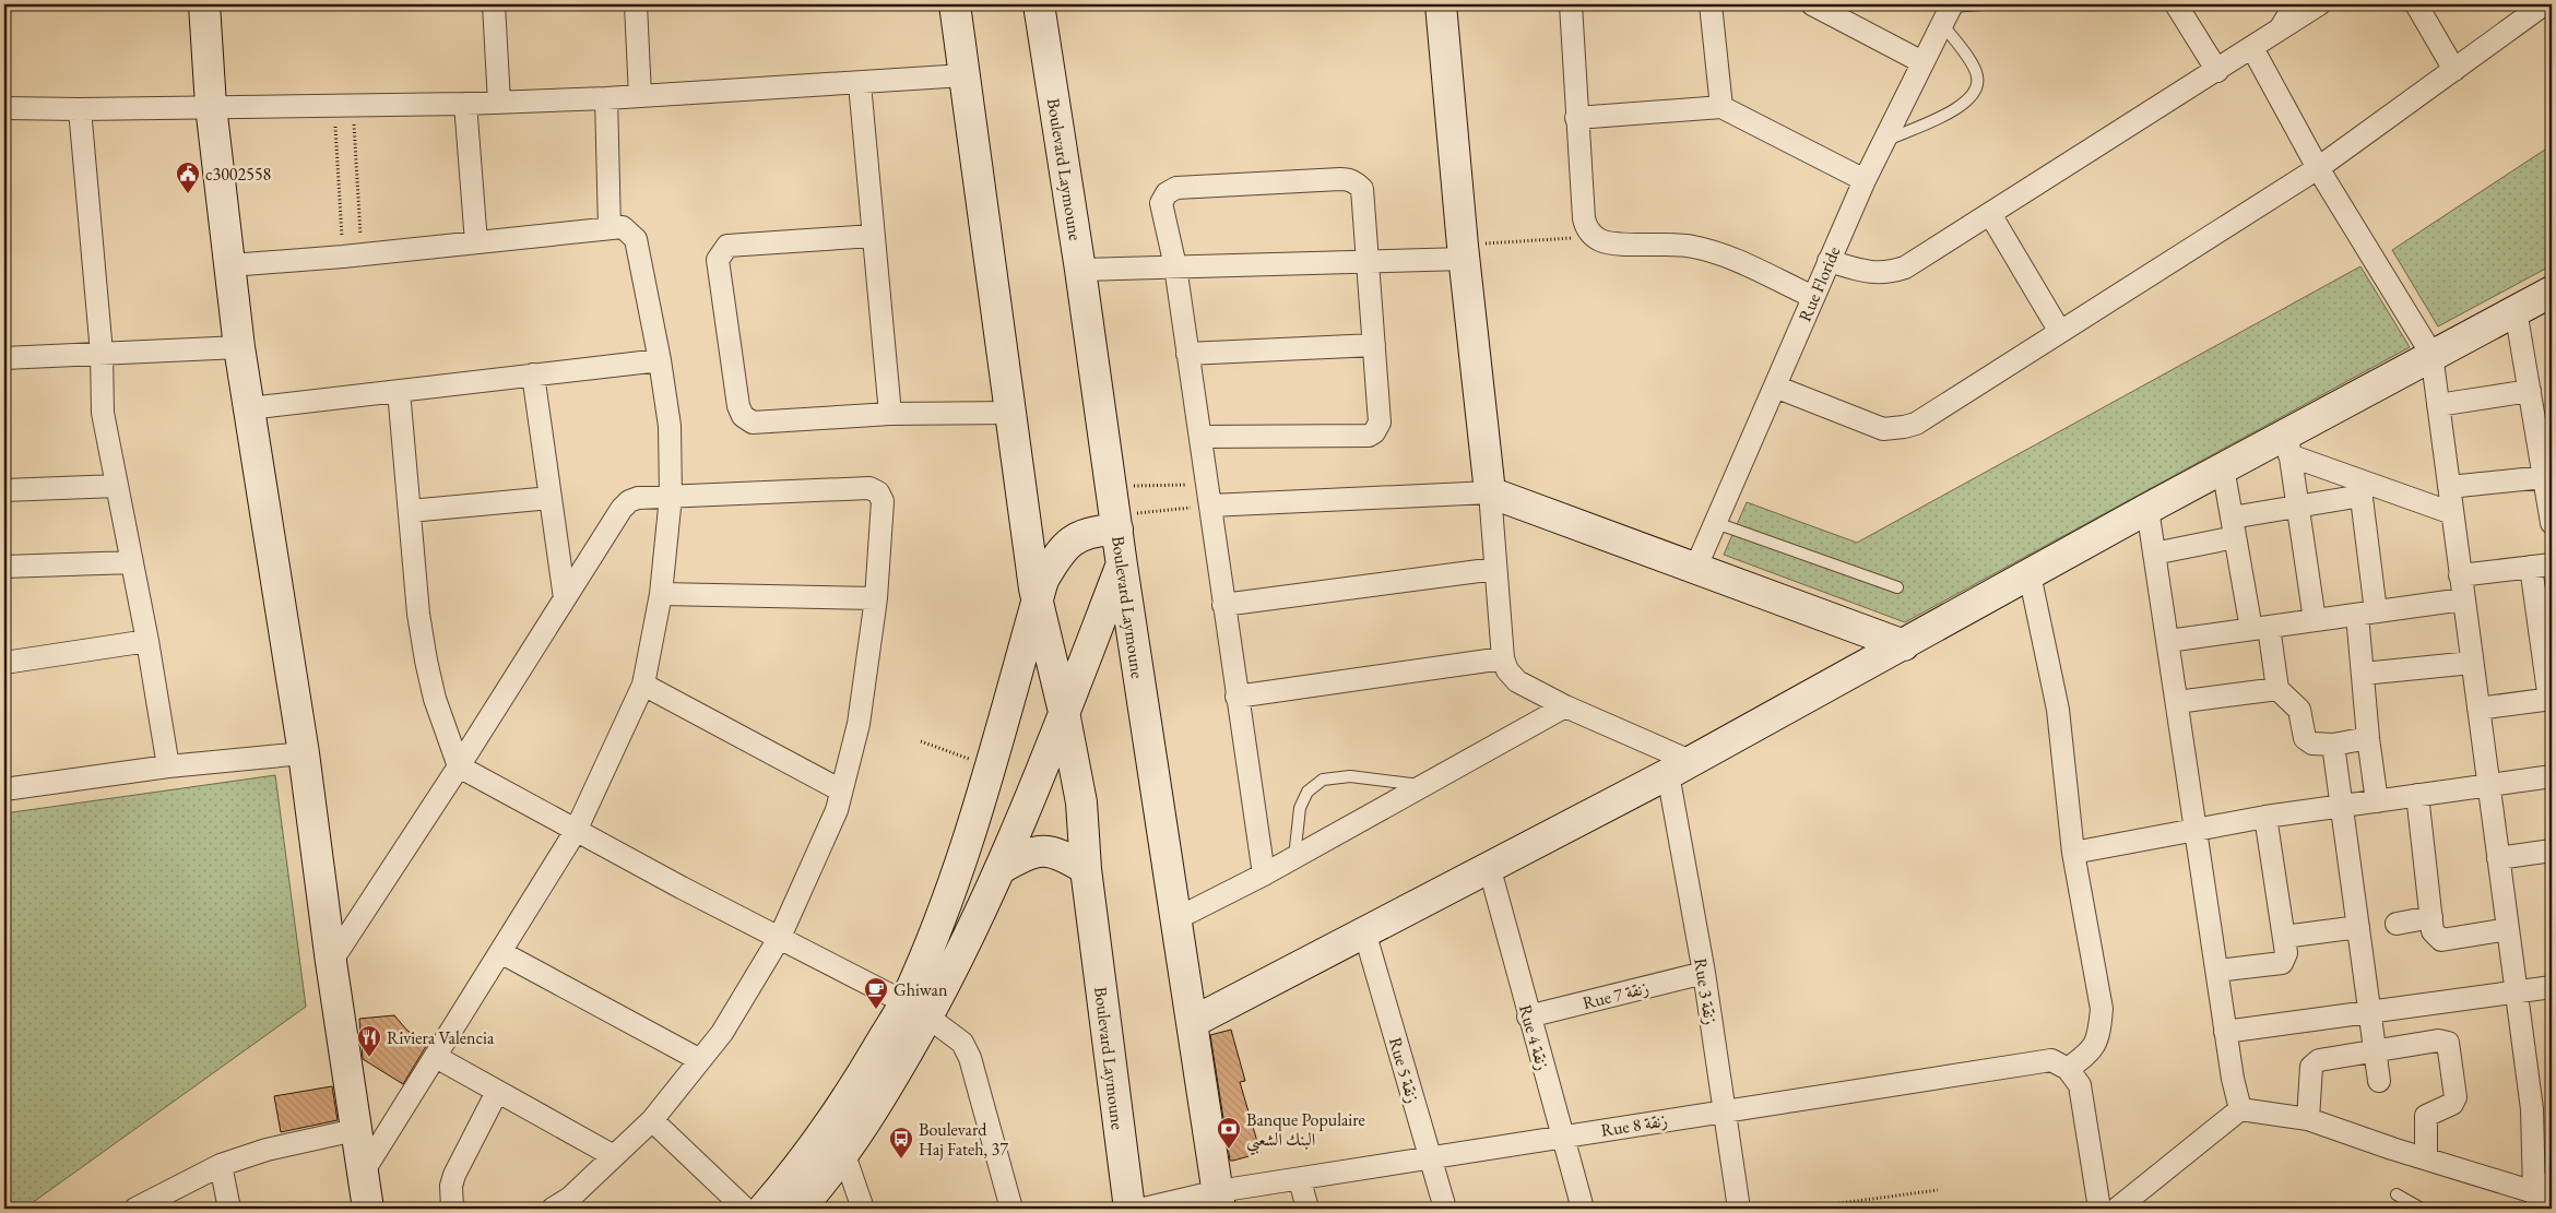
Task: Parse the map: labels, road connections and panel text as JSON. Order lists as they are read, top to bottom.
{
  "streets": {
    "street": [
      "Boulevard Laymoune",
      "Rue Floride",
      "Rue 3 زنقة",
      "Rue 7 زنقة",
      "Rue 4 زنقة",
      "Rue 5 زنقة",
      "Rue 8 زنقة"
    ]
  },
  "crossings": [
    ["Boulevard Laymoune", "Rue 8 زنقة"],
    ["Rue 3 زنقة", "Rue 7 زنقة"],
    ["Rue 3 زنقة", "Rue 8 زنقة"],
    ["Rue 7 زنقة", "Rue 4 زنقة"],
    ["Rue 4 زنقة", "Rue 8 زنقة"],
    ["Rue 5 زنقة", "Rue 8 زنقة"]
  ],
  "places": {
    "public building": ["c3002558"],
    "cafe": ["Ghiwan"],
    "restaurant": ["Riviera Valencia"],
    "bank": ["Banque Populaire البنك الشعبي"],
    "bus stop": ["Boulevard Haj Fateh, 37"]
  }
}
